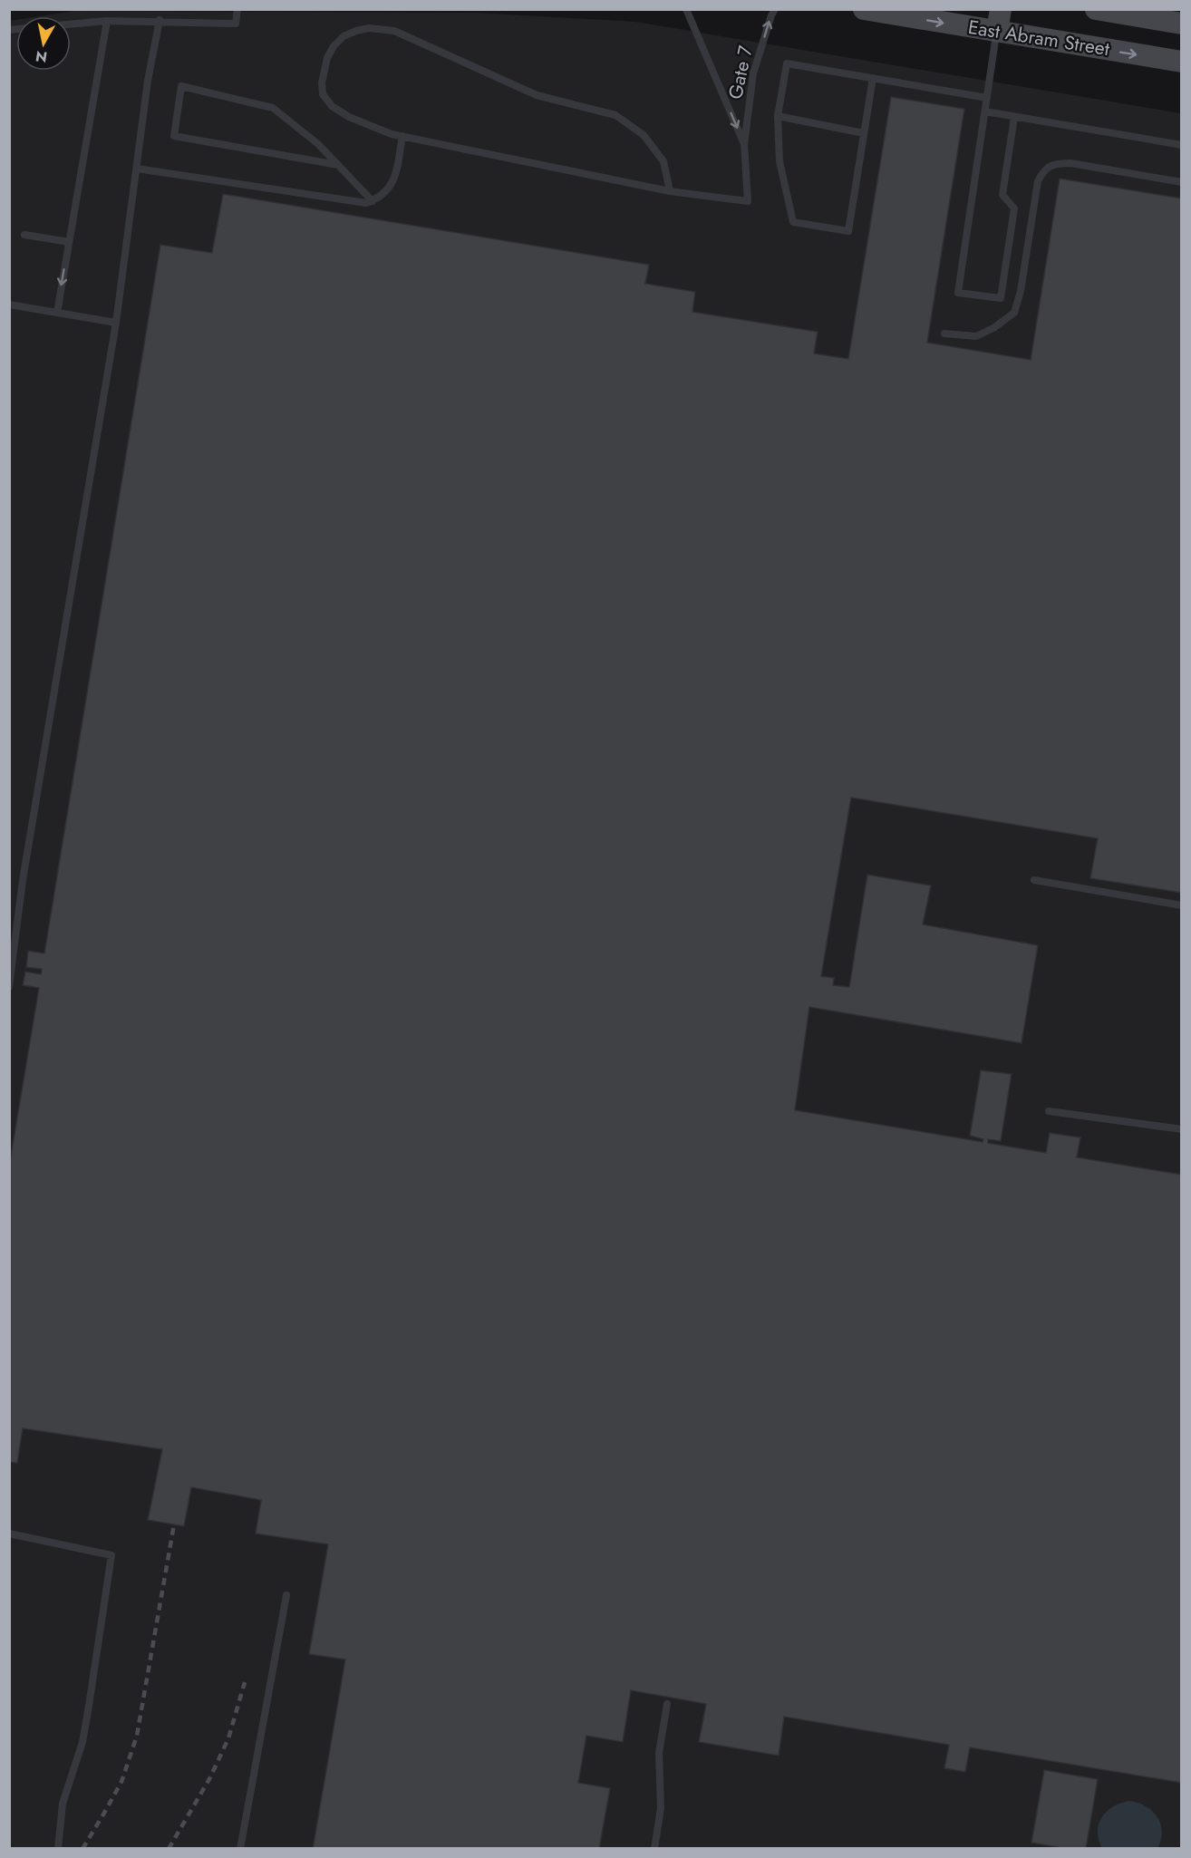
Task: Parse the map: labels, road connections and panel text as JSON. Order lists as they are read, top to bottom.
{
  "streets": {
    "main road": ["East Abram Street"],
    "lane": ["Gate 7"]
  },
  "one_way": ["East Abram Street", "Gate 7"],
  "north": "bottom"
}
